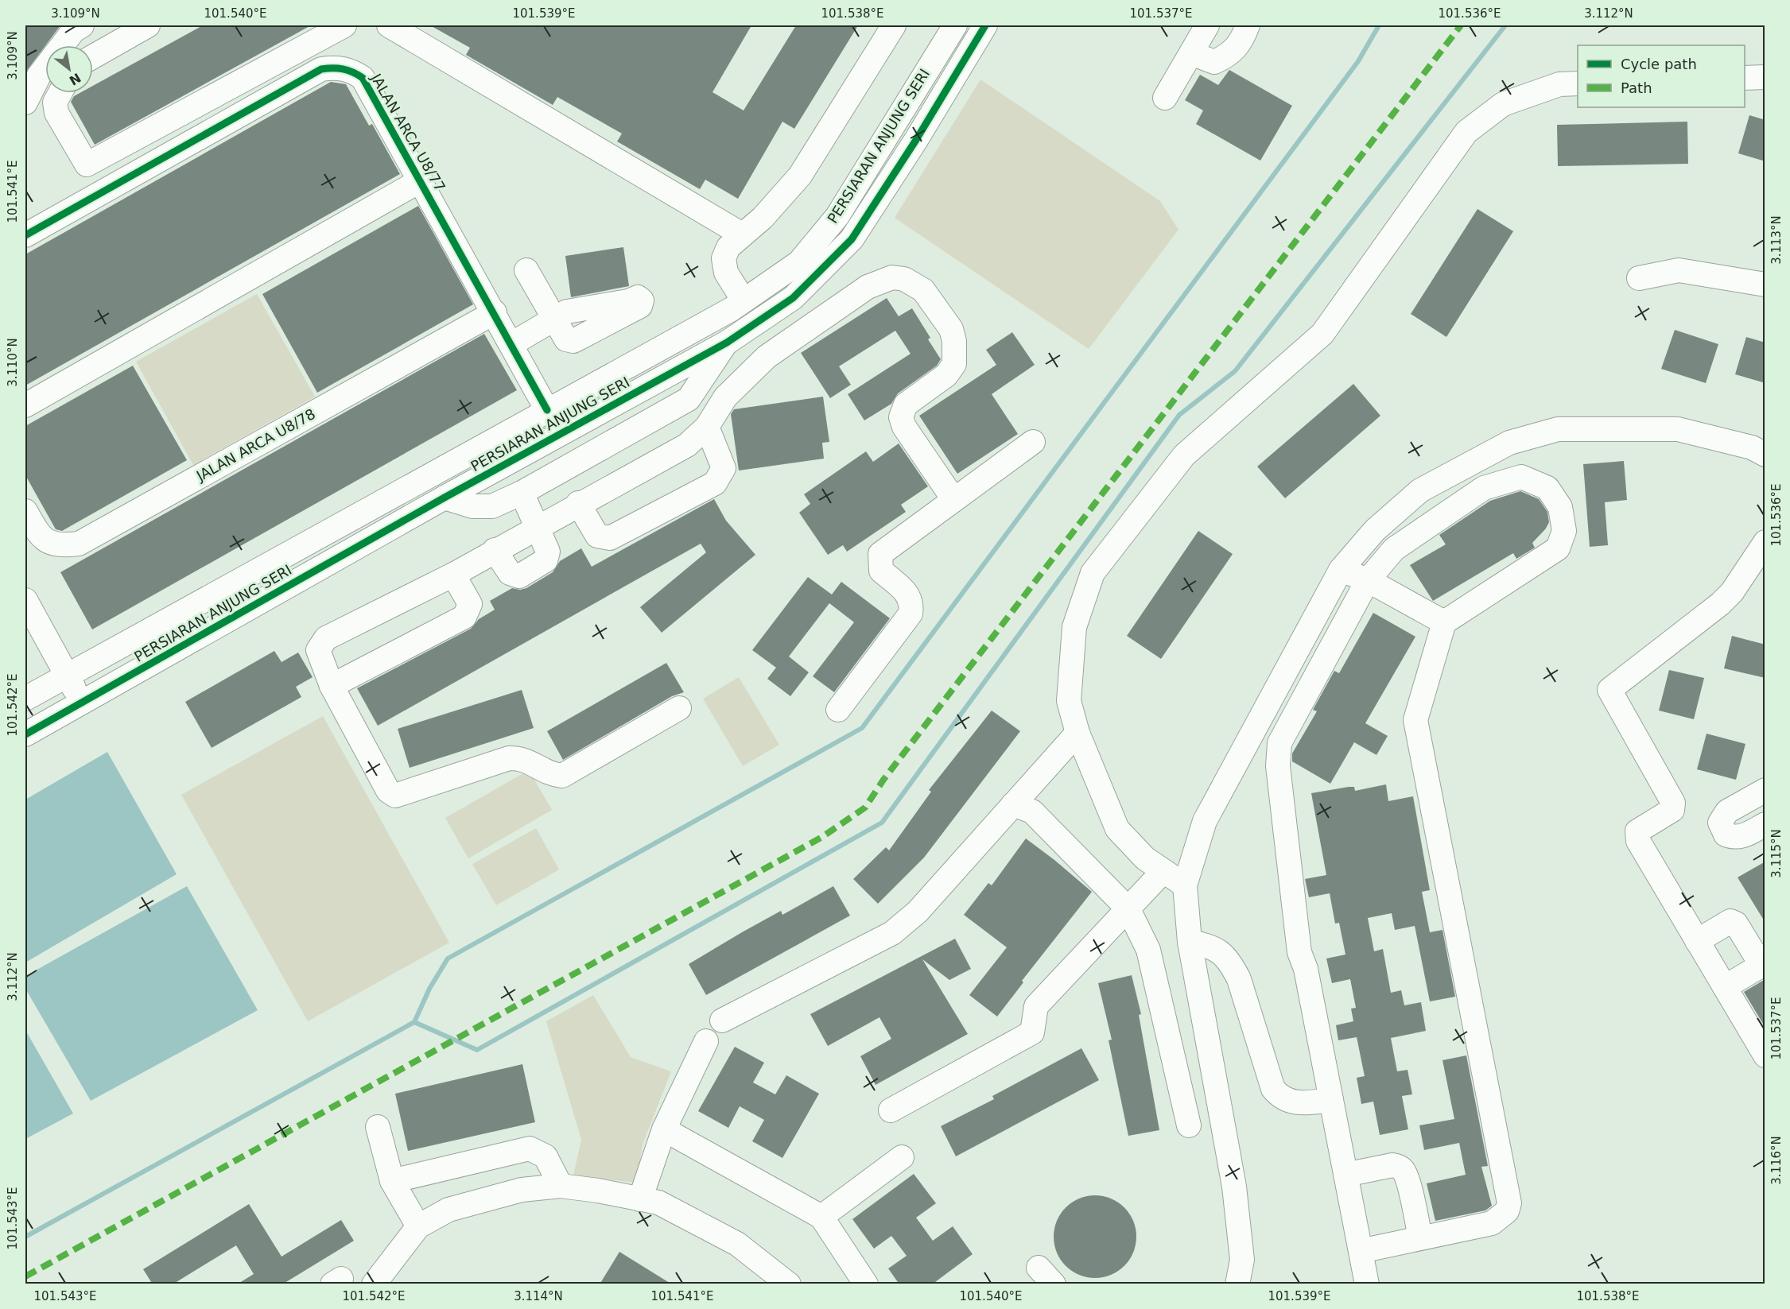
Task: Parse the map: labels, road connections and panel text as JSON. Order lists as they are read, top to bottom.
{
  "streets": {
    "street": ["JALAN ARCA U8/77", "PERSIARAN ANJUNG SERI", "JALAN ARCA U8/78"]
  },
  "crossings": [
    ["JALAN ARCA U8/77", "PERSIARAN ANJUNG SERI"],
    ["JALAN ARCA U8/77", "JALAN ARCA U8/78"]
  ],
  "legend": ["Cycle path", "Path"],
  "north": "bottom right",
  "coordinates": [
    "3.109°N",
    "101.540°E",
    "101.539°E",
    "101.538°E",
    "101.537°E",
    "101.536°E",
    "3.112°N",
    "101.541°E",
    "3.113°N",
    "3.110°N",
    "101.542°E",
    "3.115°N",
    "3.116°N",
    "101.543°E",
    "3.114°N"
  ]
}
